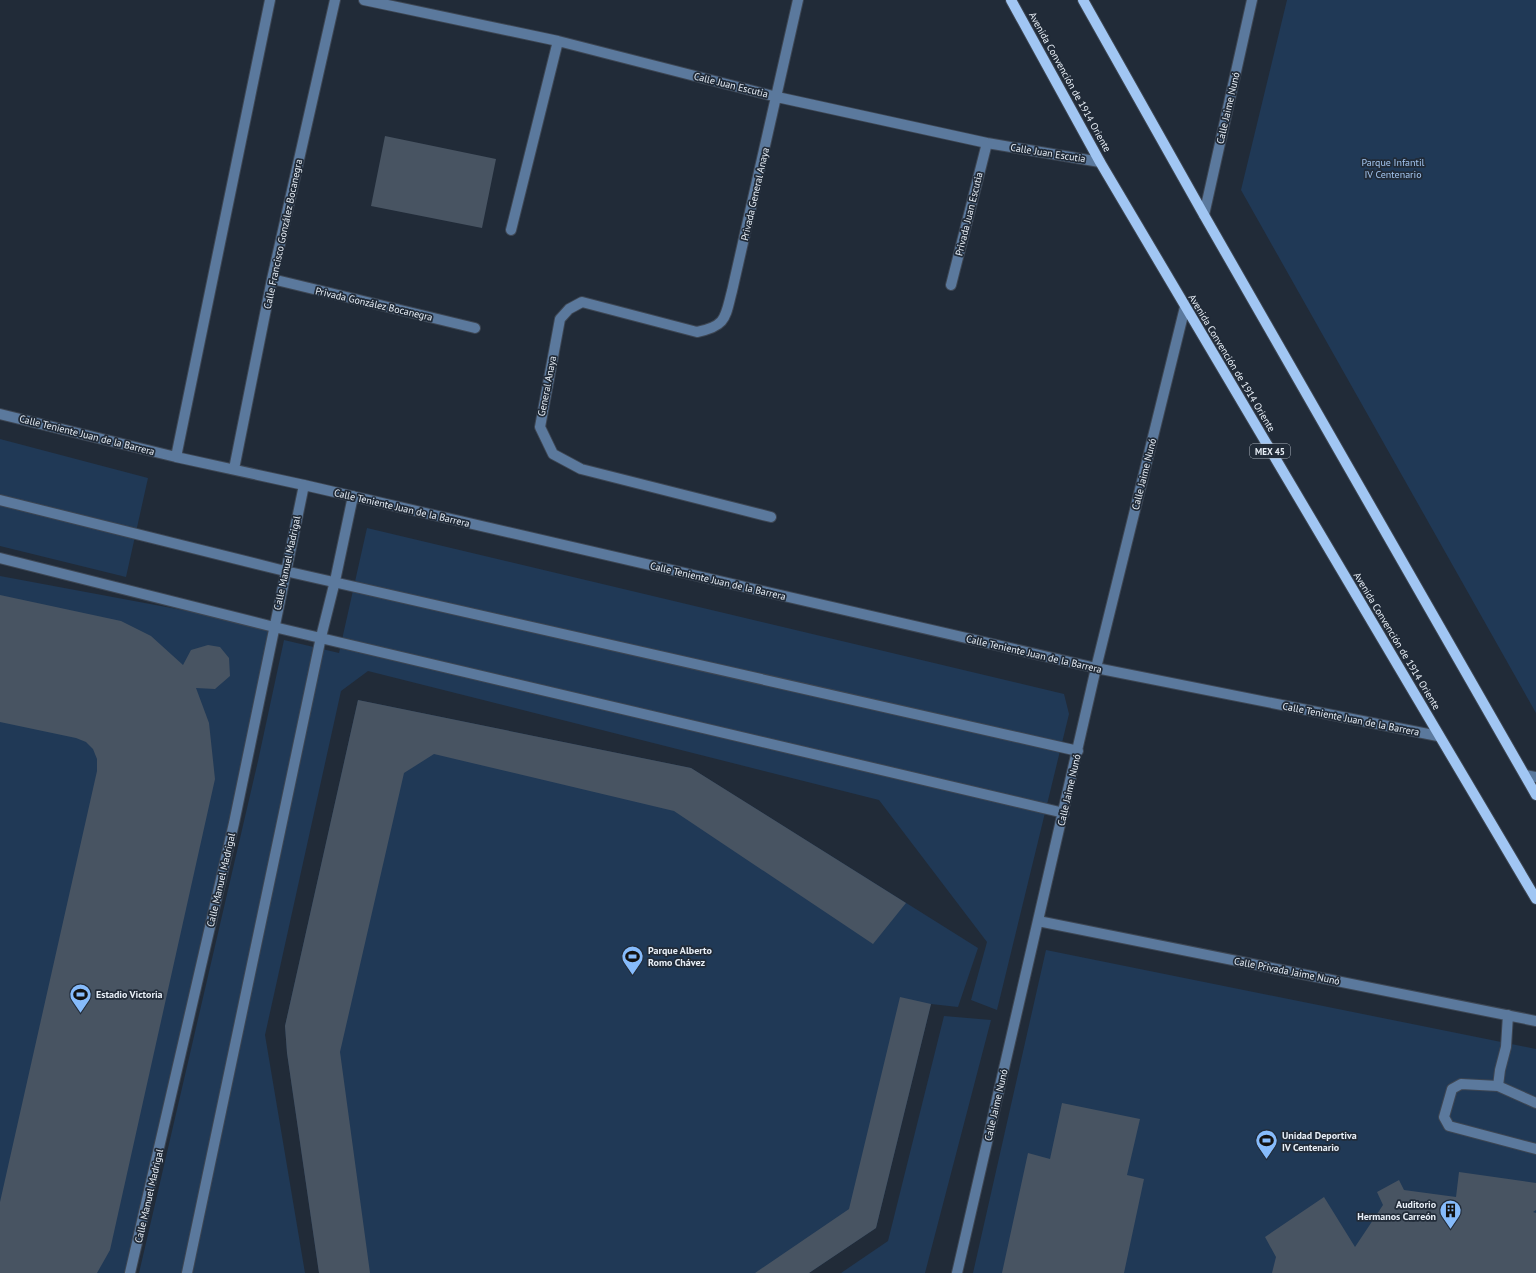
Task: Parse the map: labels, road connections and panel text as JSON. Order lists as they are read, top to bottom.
{
  "streets": {
    "main road": ["Avenida Convención de 1914 Oriente", "MEX 45"],
    "street": [
      "Calle Juan Escutia",
      "Calle Jaime Nunó",
      "Privada General Anaya",
      "Privada Juan Escutia",
      "Calle Francisco González Bocanegra",
      "Privada González Bocanegra",
      "General Anaya",
      "Calle Teniente Juan de la Barrera",
      "Calle Manuel Madrigal",
      "Calle Privada Jaime Nunó"
    ]
  },
  "crossings": [
    ["Avenida Convención de 1914 Oriente", "Calle Juan Escutia"],
    ["Avenida Convención de 1914 Oriente", "Calle Jaime Nunó"],
    ["Avenida Convención de 1914 Oriente", "Calle Teniente Juan de la Barrera"],
    ["Calle Juan Escutia", "Privada General Anaya"],
    ["Calle Juan Escutia", "Privada Juan Escutia"],
    ["Calle Jaime Nunó", "Calle Teniente Juan de la Barrera"],
    ["Calle Jaime Nunó", "Calle Privada Jaime Nunó"],
    ["Privada General Anaya", "General Anaya"],
    ["Calle Francisco González Bocanegra", "Privada González Bocanegra"],
    ["Calle Francisco González Bocanegra", "Calle Teniente Juan de la Barrera"],
    ["Calle Teniente Juan de la Barrera", "Calle Manuel Madrigal"]
  ],
  "parks": ["Parque Infantil IV Centenario"],
  "places": {
    "sports": ["Parque Alberto Romo Chávez", "Estadio Victoria", "Unidad Deportiva IV Centenario"],
    "building": ["Auditorio Hermanos Carreón"]
  }
}
